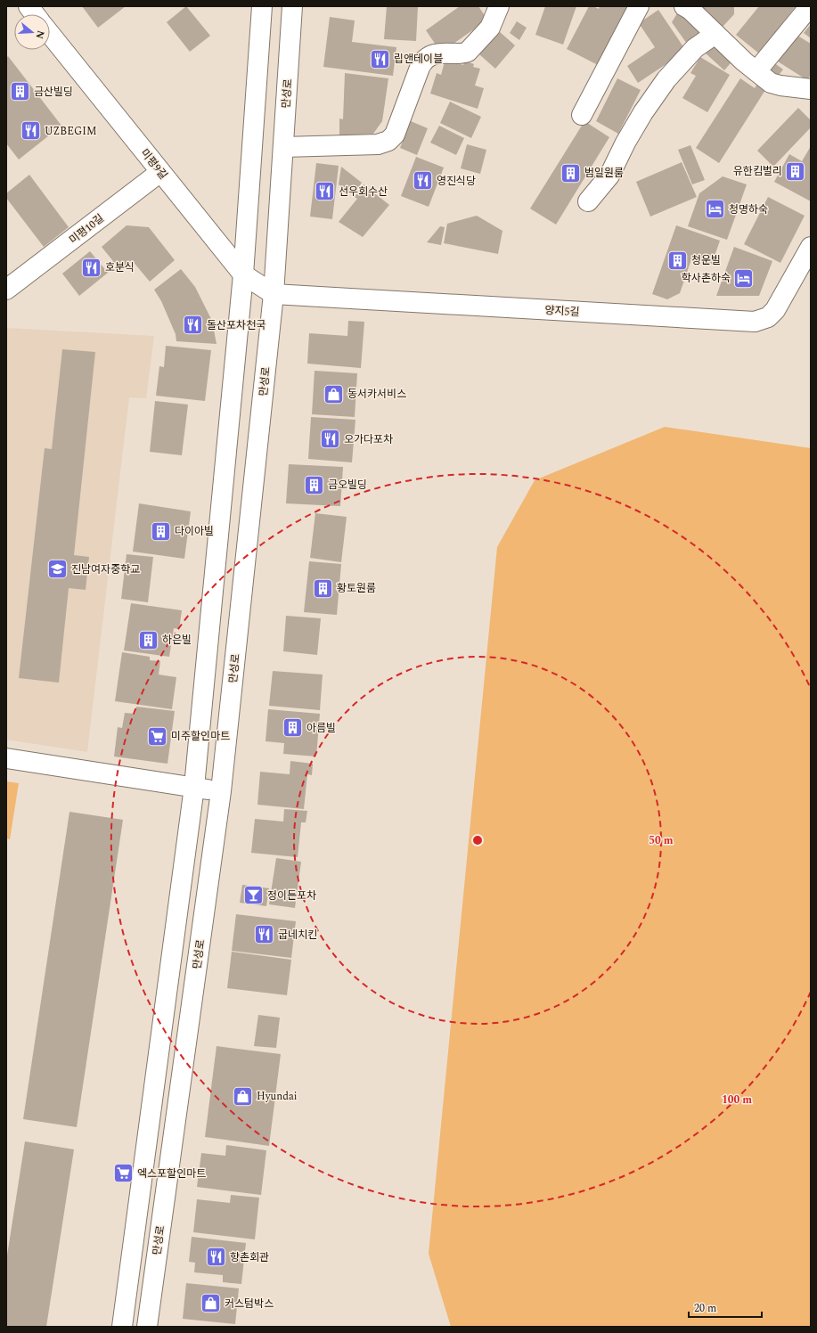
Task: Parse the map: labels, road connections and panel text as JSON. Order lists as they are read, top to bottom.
{
  "streets": {
    "street": [
      "만성로",
      "미평9길",
      "미평10길",
      "양지5길"
    ]
  },
  "crossings": [
    ["만성로", "미평9길"],
    ["만성로", "양지5길"],
    ["미평9길", "미평10길"],
    ["미평9길", "양지5길"]
  ],
  "places": {
    "restaurant": [
      "립앤테이블",
      "UZBEGIM",
      "영진식당",
      "선우회수산",
      "호분식",
      "돌산포차천국",
      "오가다포차",
      "굽네치킨",
      "향촌회관"
    ],
    "building": [
      "금산빌딩",
      "유한킴벌리",
      "범일원룸",
      "청운빌",
      "금오빌딩",
      "다이아빌",
      "황토원룸",
      "하은빌",
      "아름빌"
    ],
    "hotel": ["청명하숙", "학사촌하숙"],
    "shop": ["동서카서비스", "Hyundai", "커스텀박스"],
    "school or university": ["진남여자중학교"],
    "supermarket": ["미주할인마트", "엑스포할인마트"],
    "bar": ["정이든포차"]
  },
  "scale_bar": "20 m",
  "north": "right",
  "rings": ["50 m", "100 m"]
}
